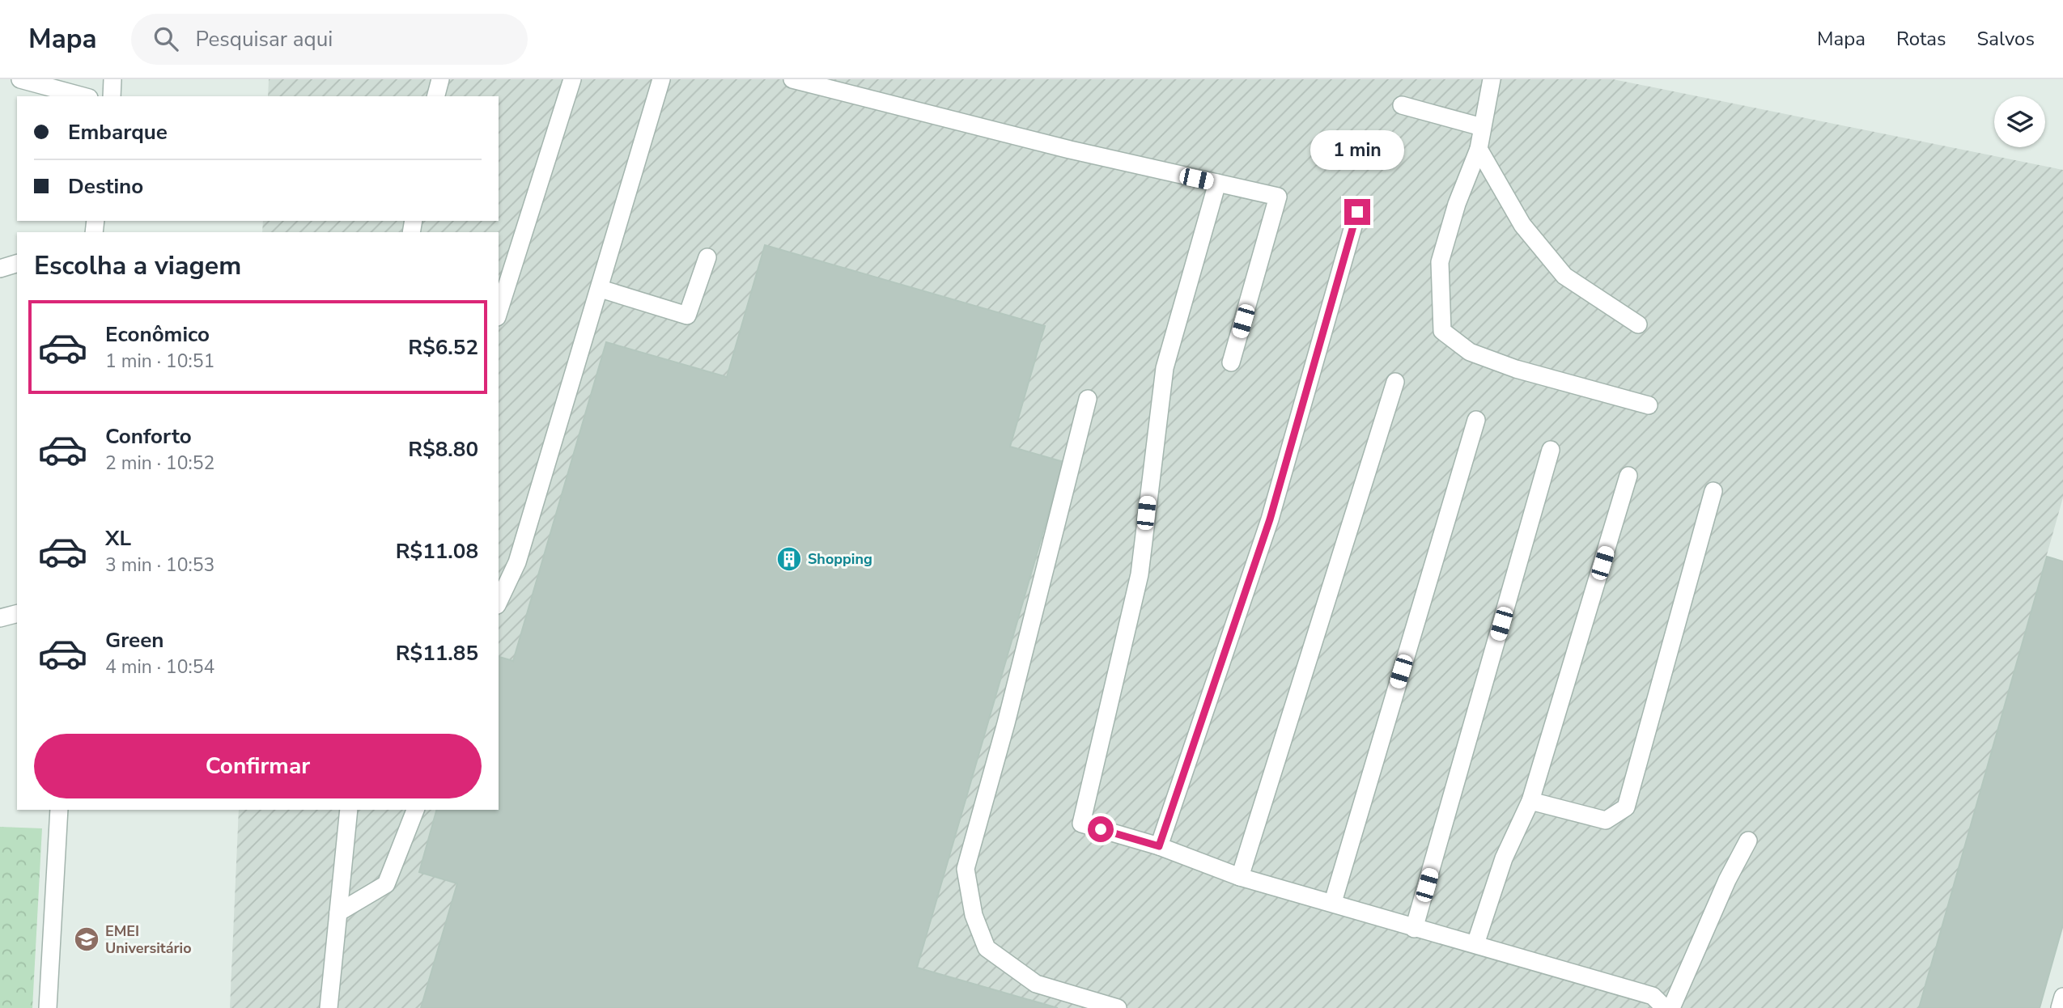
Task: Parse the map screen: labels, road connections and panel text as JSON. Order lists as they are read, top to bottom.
{
  "places": {
    "building": ["Shopping"],
    "school or university": ["EMEI Universitário"]
  },
  "page": {
    "header": "Mapa",
    "search": "Pesquisar aqui",
    "nav": ["Mapa", "Rotas", "Salvos"],
    "banner": ["Embarque", "Destino"],
    "bubble": "1 min",
    "heading": "Escolha a viagem",
    "list": [
      {
        "name": "Econômico",
        "note": "1 min · 10:51",
        "value": "R$6.52"
      },
      {
        "name": "Conforto",
        "note": "2 min · 10:52",
        "value": "R$8.80"
      },
      {
        "name": "XL",
        "note": "3 min · 10:53",
        "value": "R$11.08"
      },
      {
        "name": "Green",
        "note": "4 min · 10:54",
        "value": "R$11.85"
      }
    ],
    "buttons": "Confirmar"
  }
}
